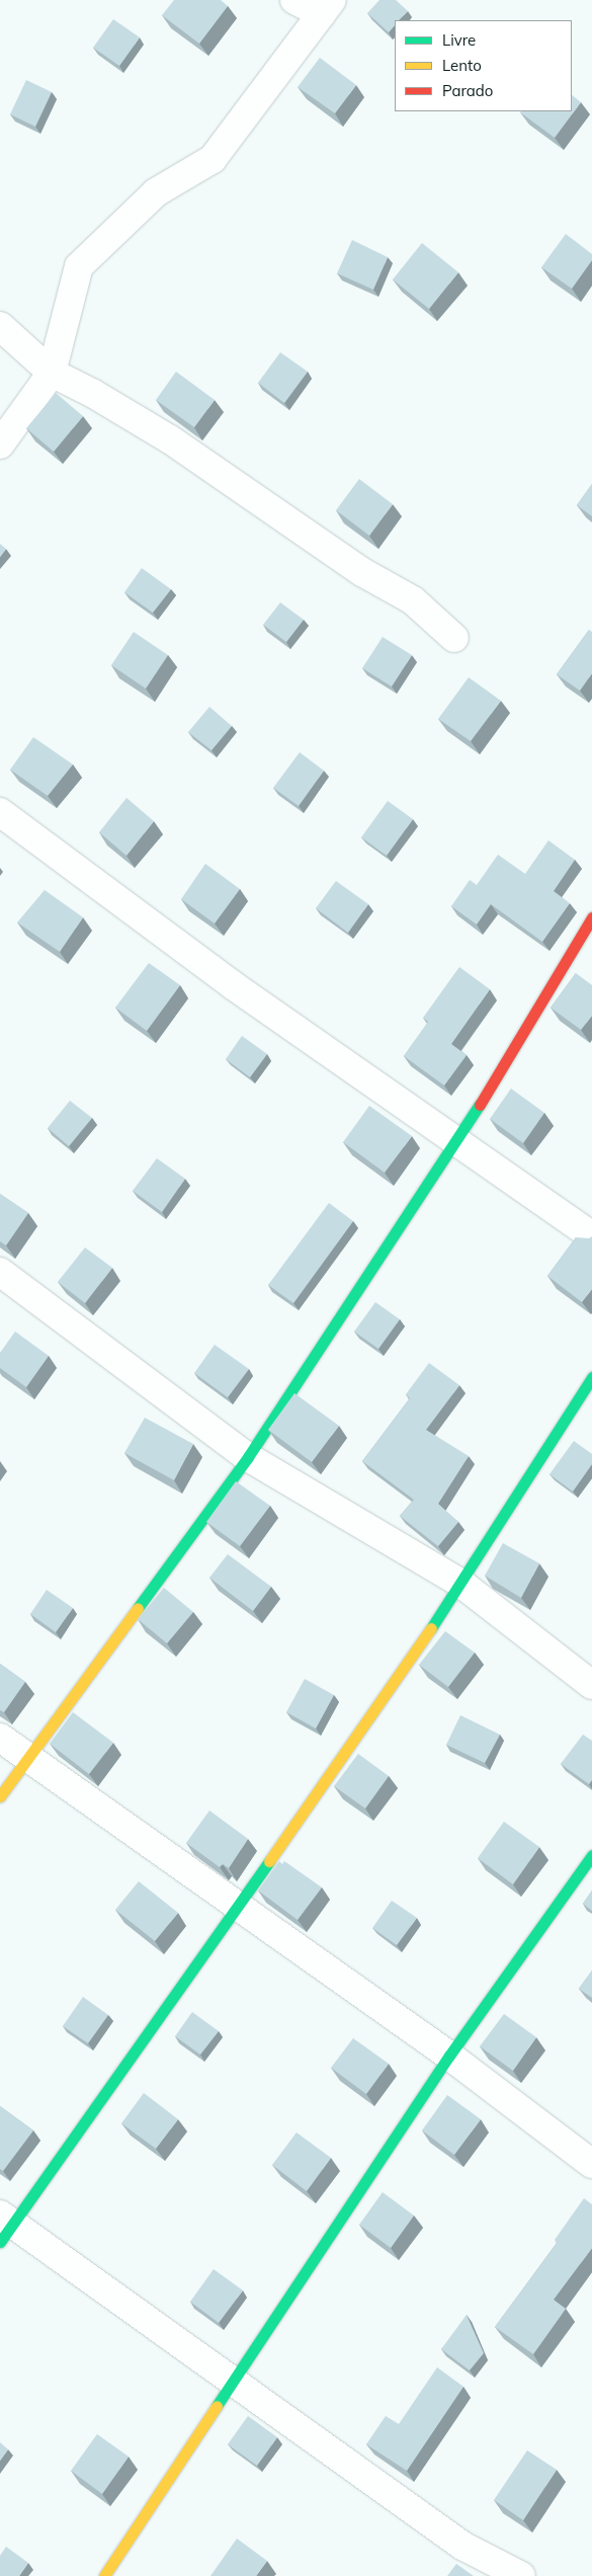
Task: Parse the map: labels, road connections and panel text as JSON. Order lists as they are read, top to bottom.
{
  "legend": ["Livre", "Lento", "Parado"]
}
